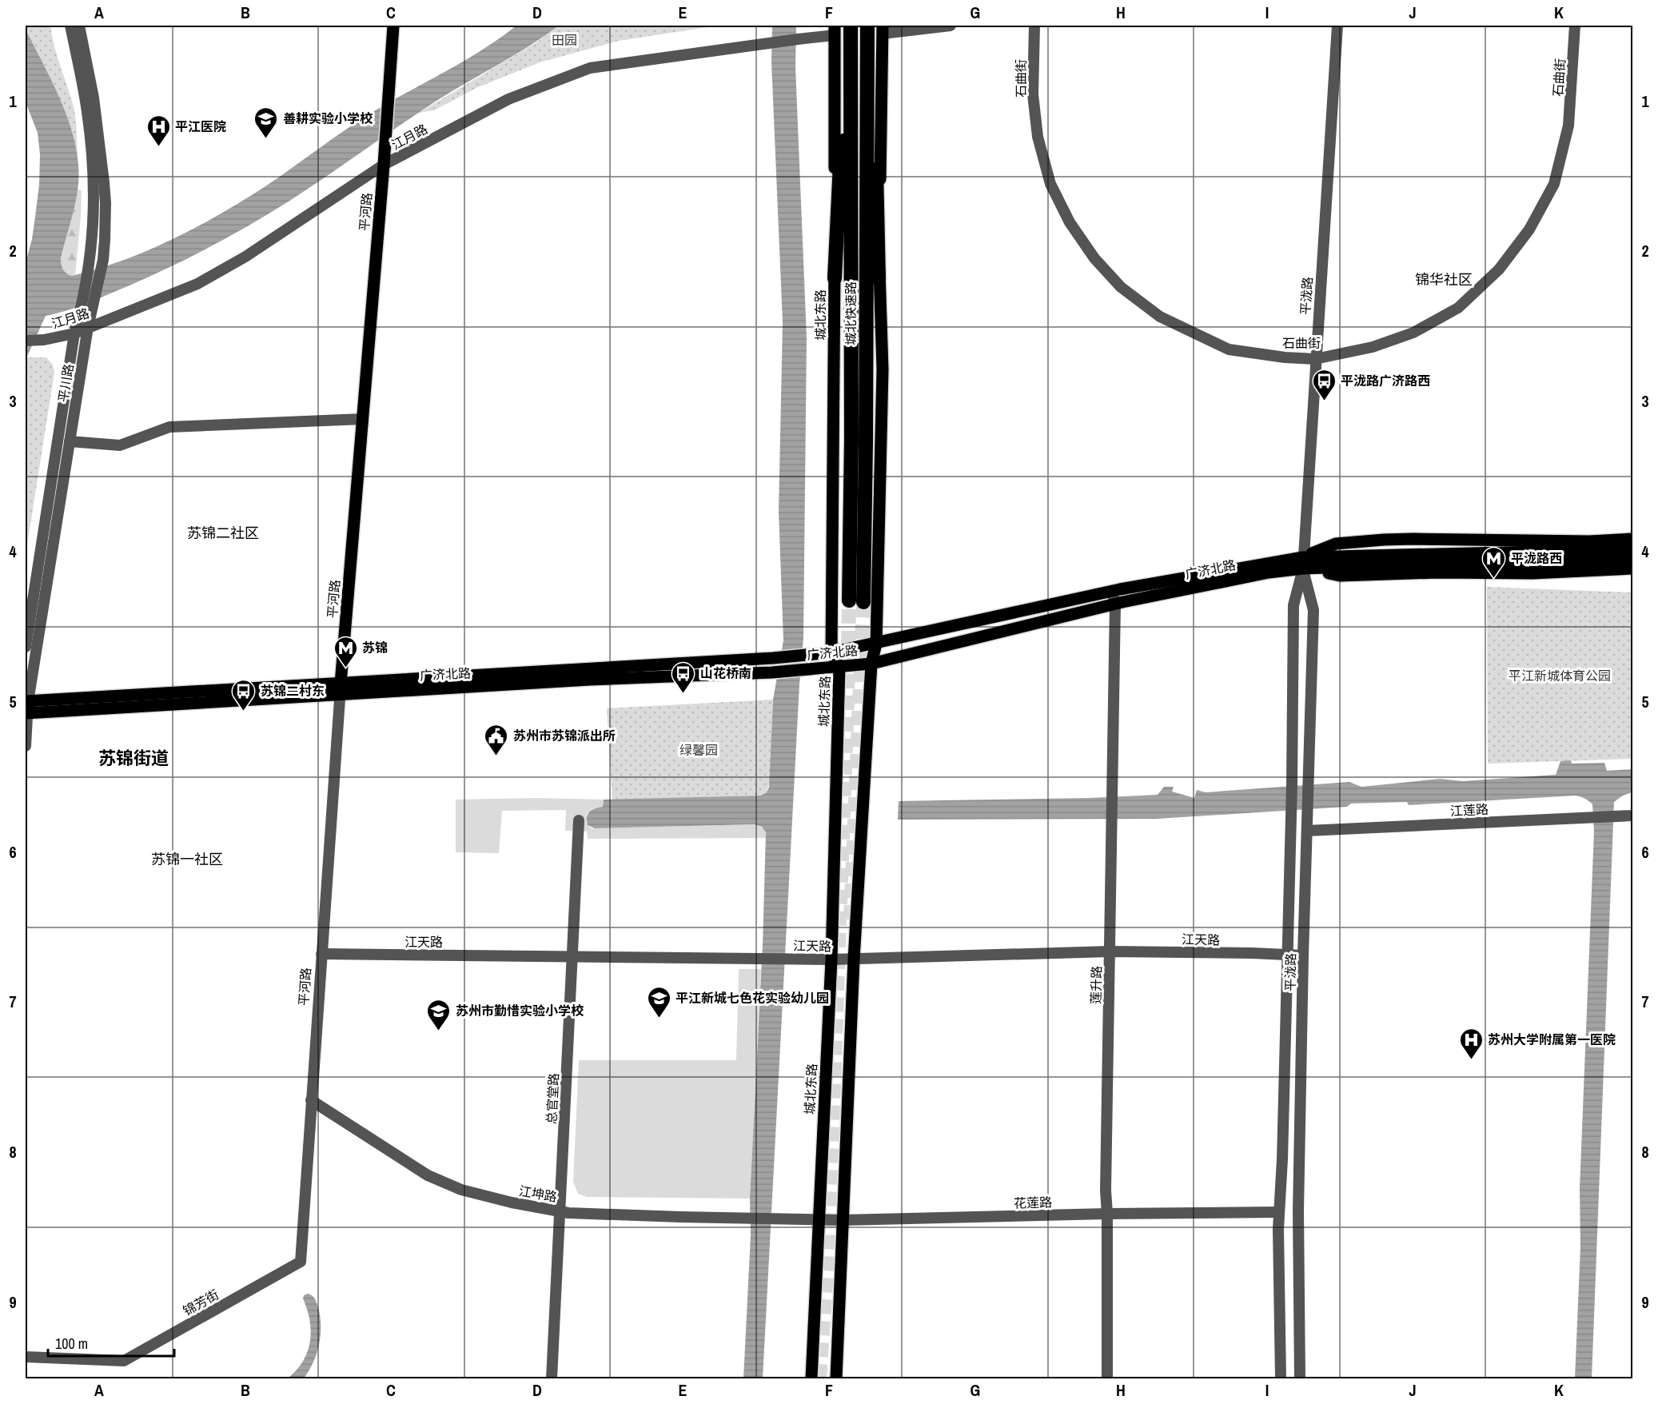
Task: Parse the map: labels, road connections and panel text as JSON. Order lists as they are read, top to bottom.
{
  "streets": {
    "highway": ["城北快速路"],
    "main road": ["平河路", "城北东路", "广济北路"],
    "street": [
      "石曲街",
      "江月路",
      "平泷路",
      "平川路",
      "江莲路",
      "江天路",
      "莲升路",
      "总官堂路",
      "江坤路",
      "花莲路",
      "锦芳街"
    ]
  },
  "crossings": [
    ["石曲街", "平泷路"],
    ["江月路", "平河路"],
    ["江月路", "城北东路"],
    ["江月路", "平川路"],
    ["平河路", "广济北路"],
    ["平河路", "江天路"],
    ["平河路", "江坤路"],
    ["平河路", "锦芳街"],
    ["平泷路", "广济北路"],
    ["平泷路", "江莲路"],
    ["平泷路", "江天路"],
    ["平泷路", "花莲路"],
    ["城北东路", "广济北路"],
    ["城北东路", "江天路"],
    ["城北东路", "花莲路"],
    ["平川路", "广济北路"],
    ["广济北路", "莲升路"],
    ["江天路", "莲升路"],
    ["江天路", "总官堂路"],
    ["莲升路", "花莲路"],
    ["总官堂路", "江坤路"],
    ["江坤路", "花莲路"]
  ],
  "districts": [
    "锦华社区",
    "苏锦二社区",
    "苏锦街道",
    "苏锦一社区"
  ],
  "parks": ["田园", "平江新城体育公园", "绿馨园"],
  "places": {
    "school or university": ["善耕实验小学校", "平江新城七色花实验幼儿园", "苏州市勤惜实验小学校"],
    "hospital": ["平江医院", "苏州大学附属第一医院"],
    "bus stop": ["平泷路广济路西", "山花桥南", "苏锦二村东"],
    "metro station": ["平泷路西", "苏锦"],
    "public building": ["苏州市苏锦派出所"]
  },
  "scale_bar": "100 m",
  "grid": {
    "columns": [
      "A",
      "B",
      "C",
      "D",
      "E",
      "F",
      "G",
      "H",
      "I",
      "J",
      "K"
    ],
    "rows": [
      "1",
      "2",
      "3",
      "4",
      "5",
      "6",
      "7",
      "8",
      "9"
    ]
  }
}
